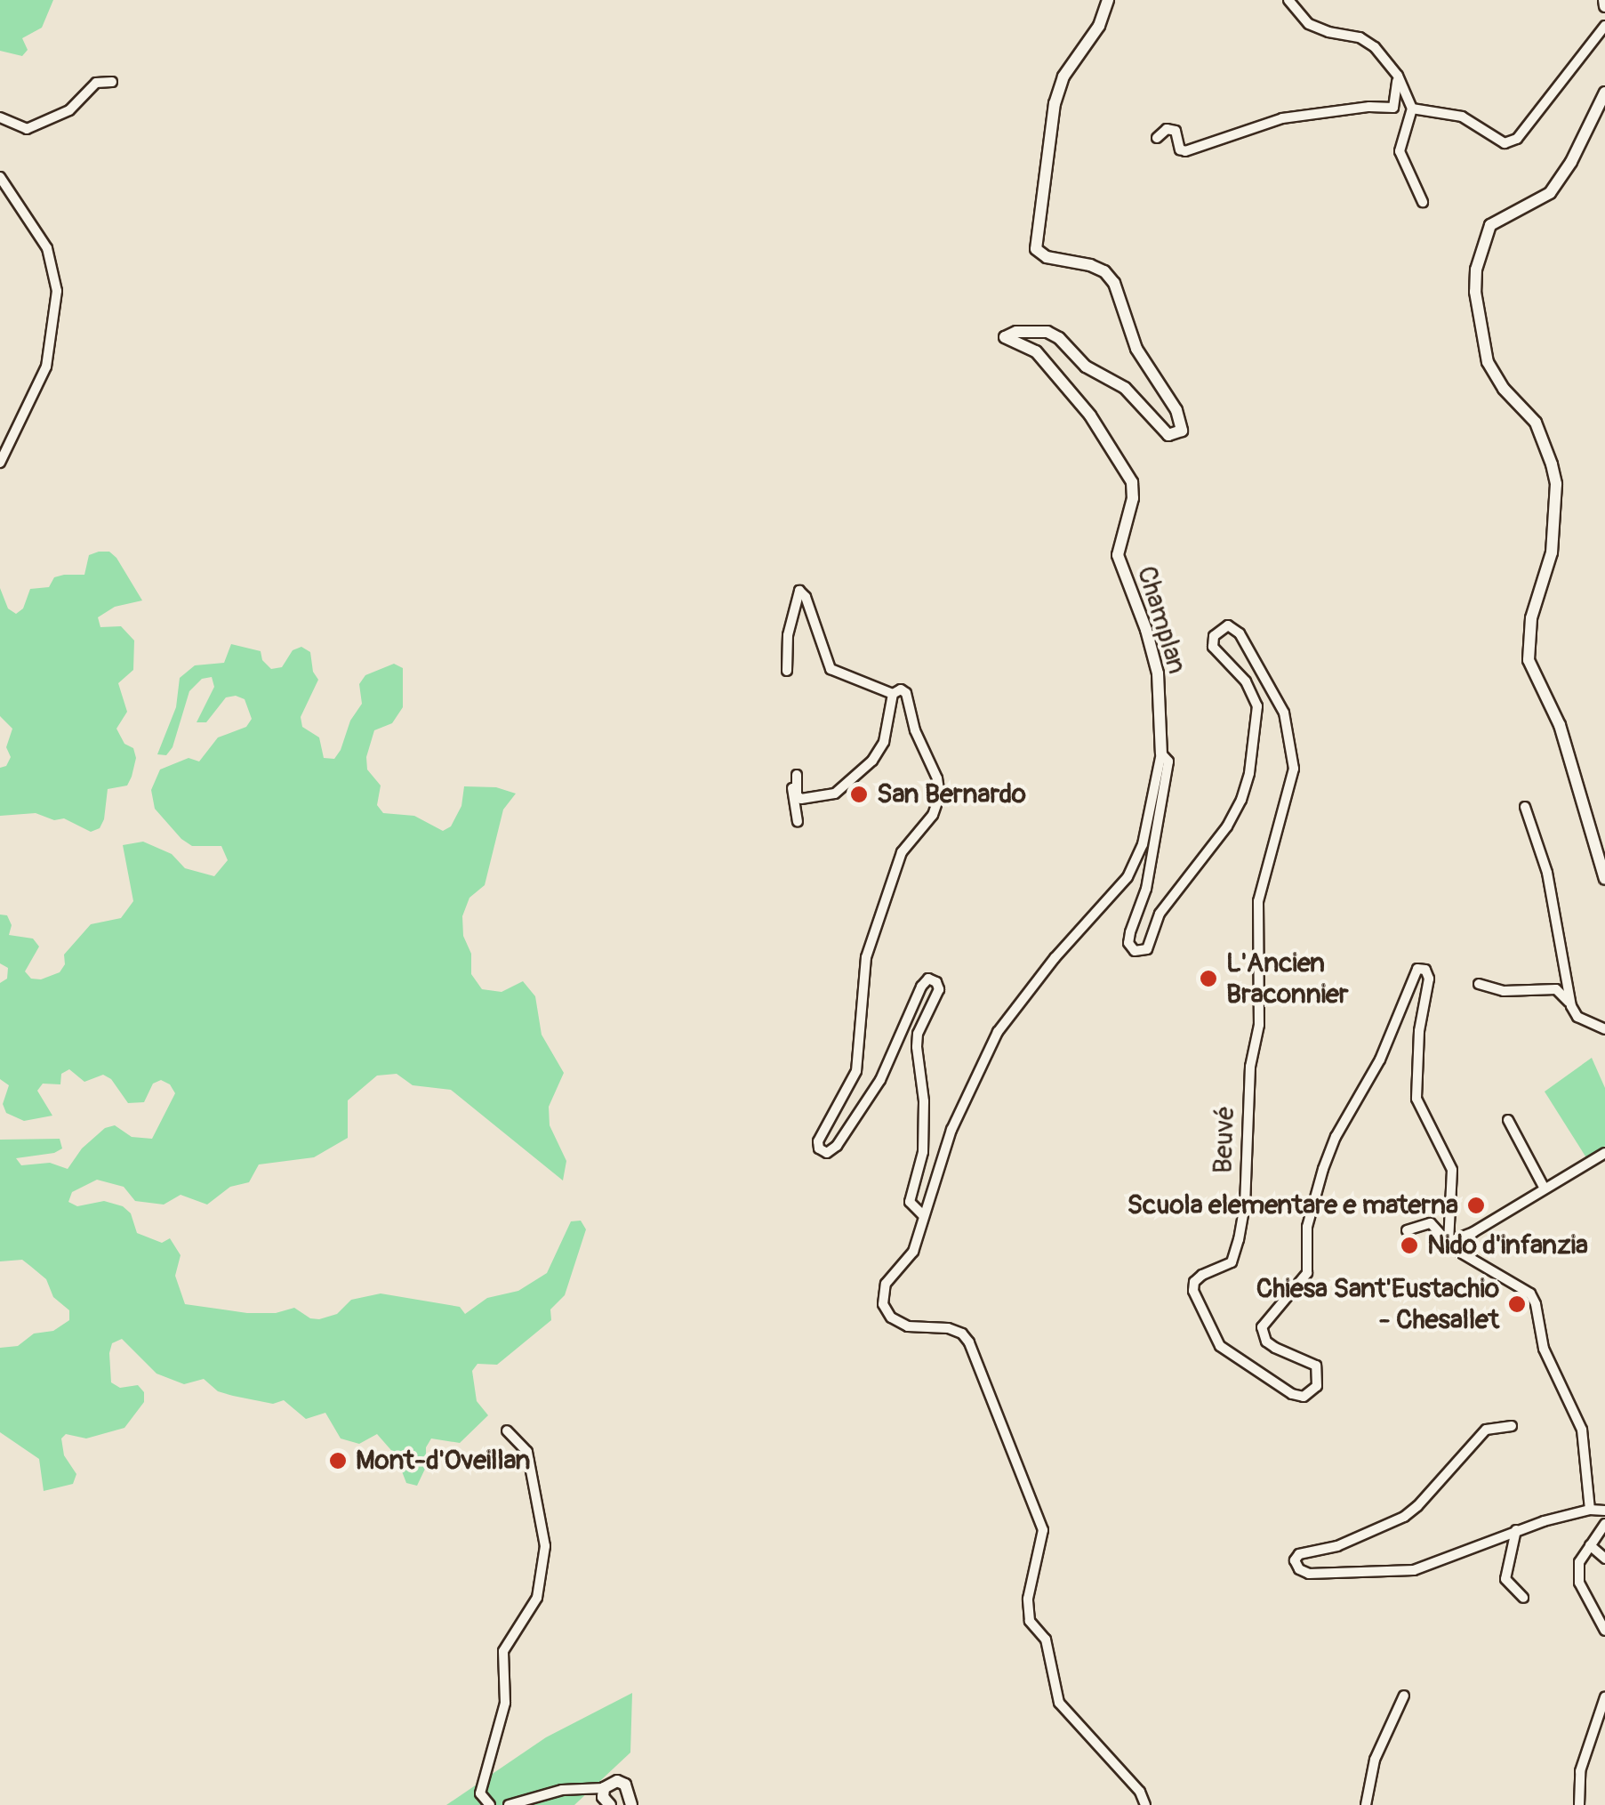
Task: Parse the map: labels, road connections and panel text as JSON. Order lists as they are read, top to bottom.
{
  "streets": {
    "street": ["Champlan", "Beuvé"]
  },
  "crossings": [
    ["Champlan", "Beuvé"]
  ],
  "places": [
    "San Bernardo",
    "L'Ancien Braconnier",
    "Scuola elementare e materna",
    "Nido d'infanzia",
    "Chiesa Sant'Eustachio - Chesallet",
    "Mont-d'Oveillan"
  ]
}
